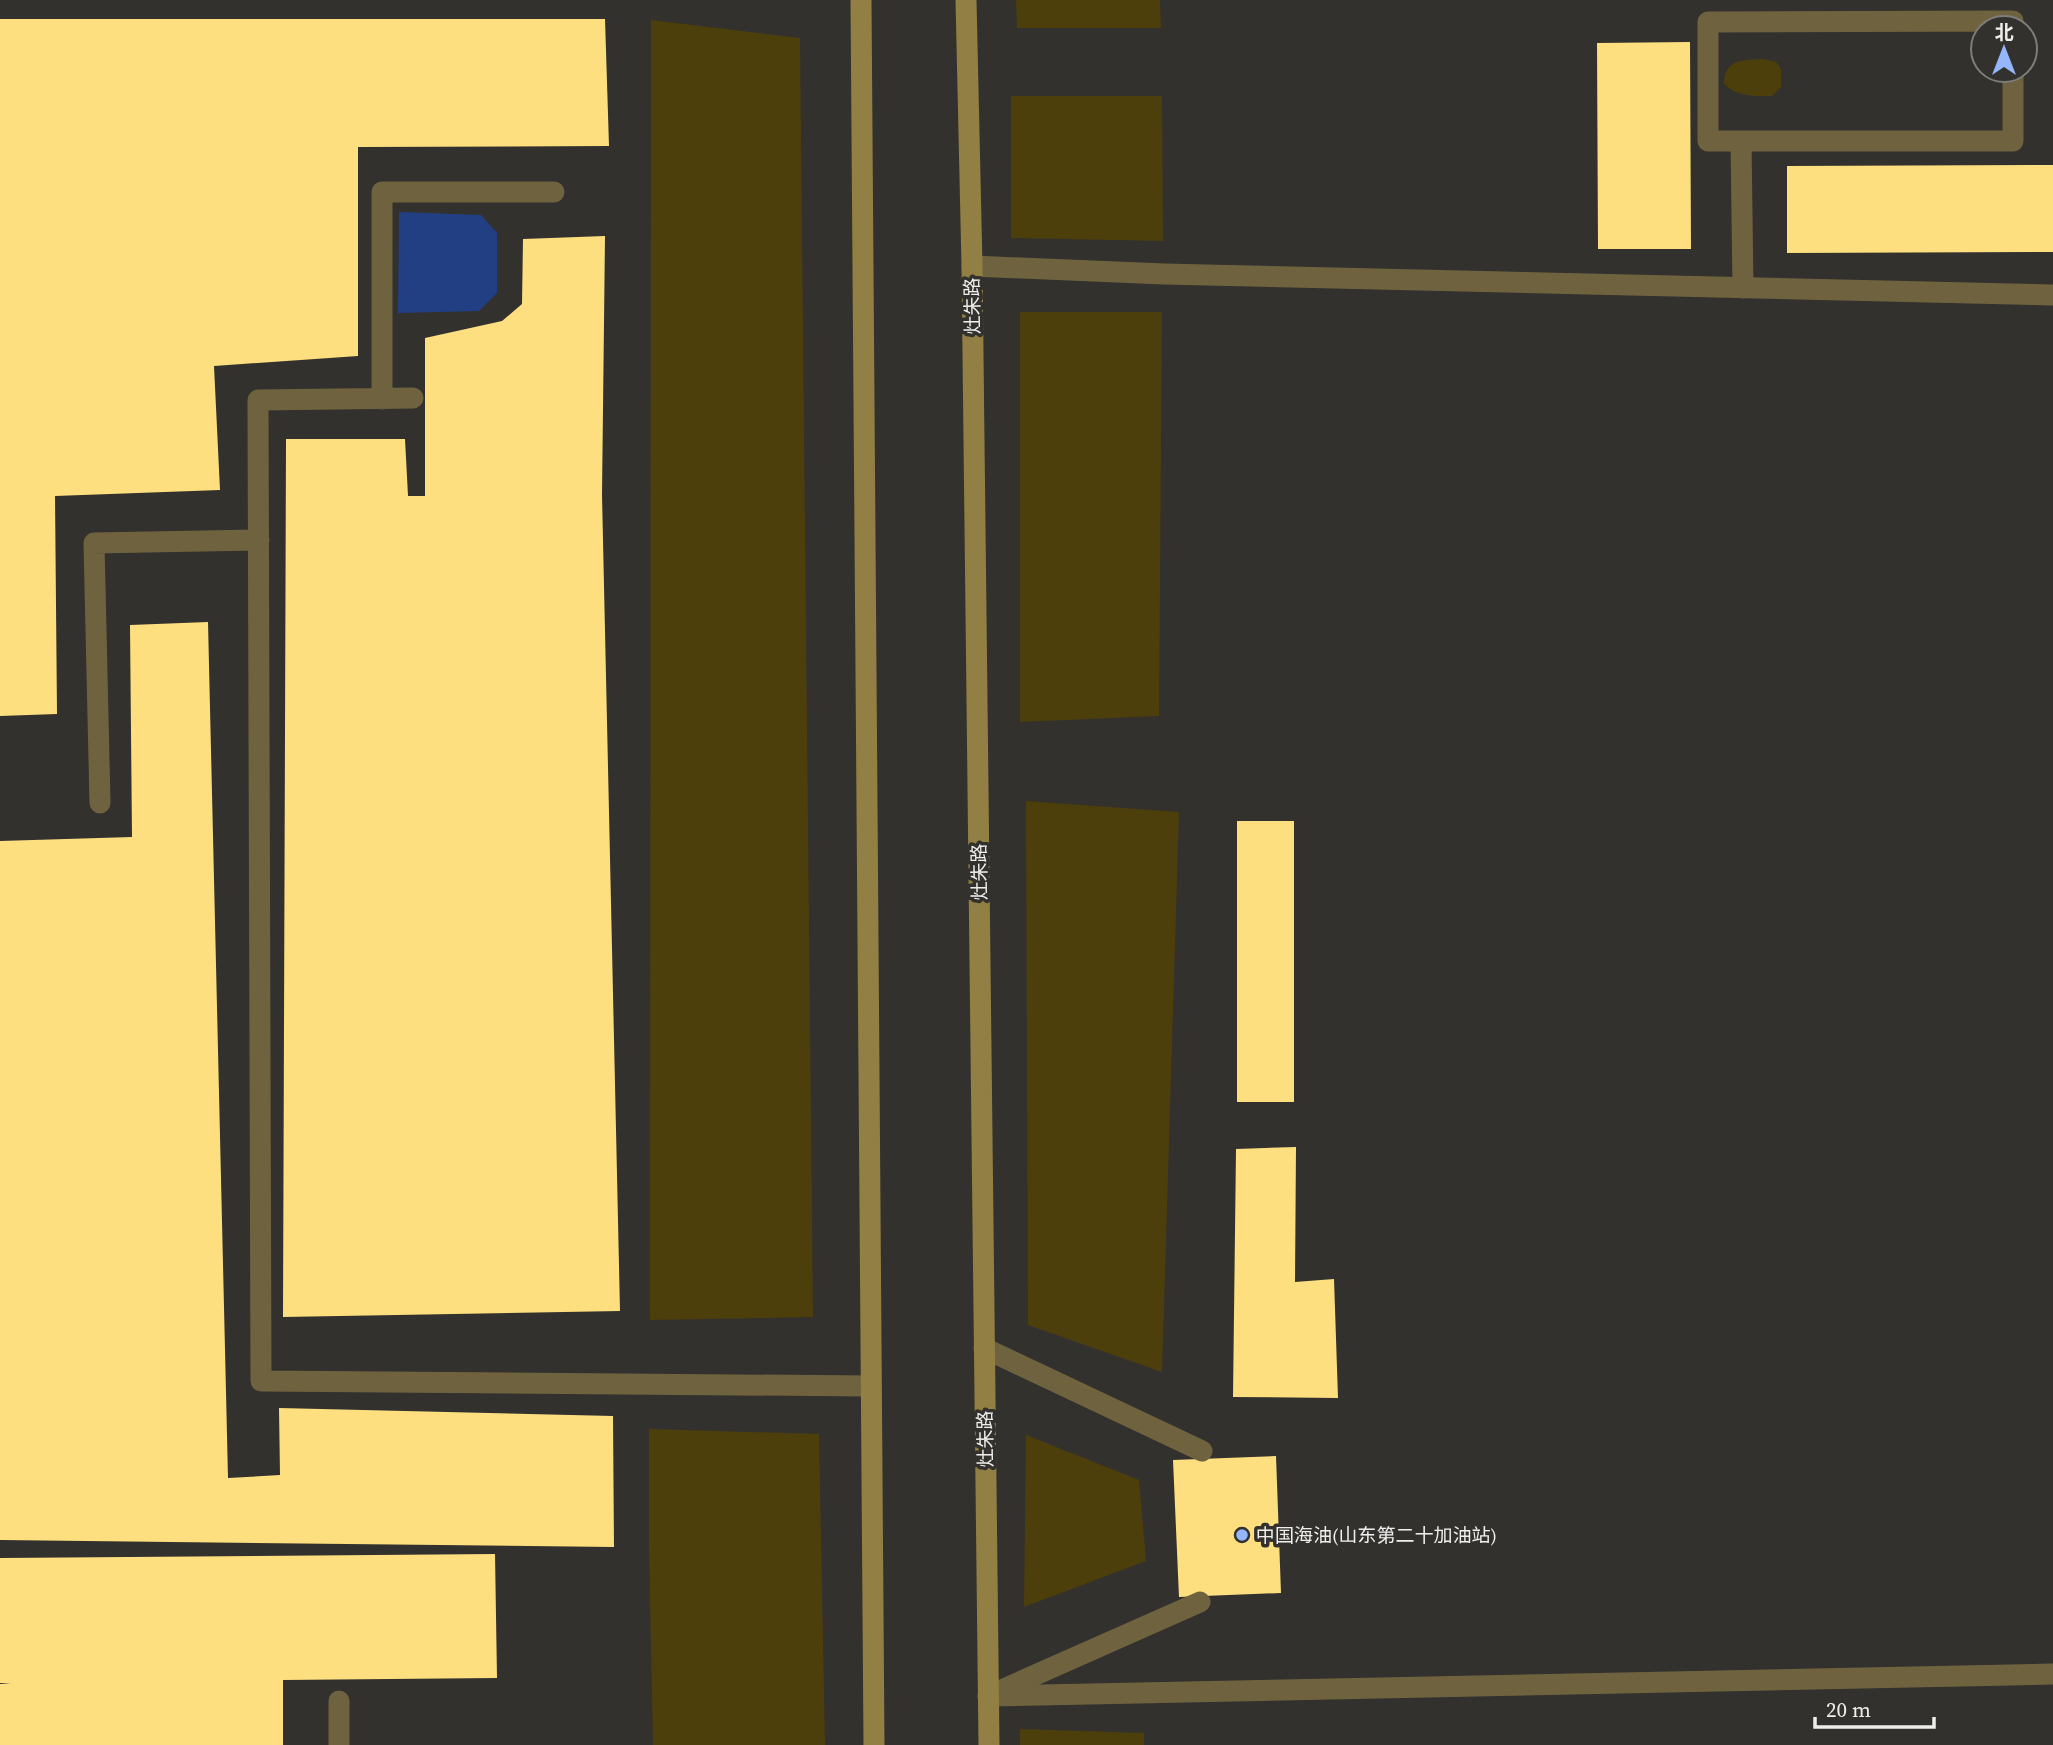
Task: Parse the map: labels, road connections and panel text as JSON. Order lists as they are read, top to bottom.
{
  "streets": {
    "main road": ["灶朱路"]
  },
  "places": ["中国海油(山东第二十加油站)"],
  "scale_bar": "20 m",
  "north": "top"
}
